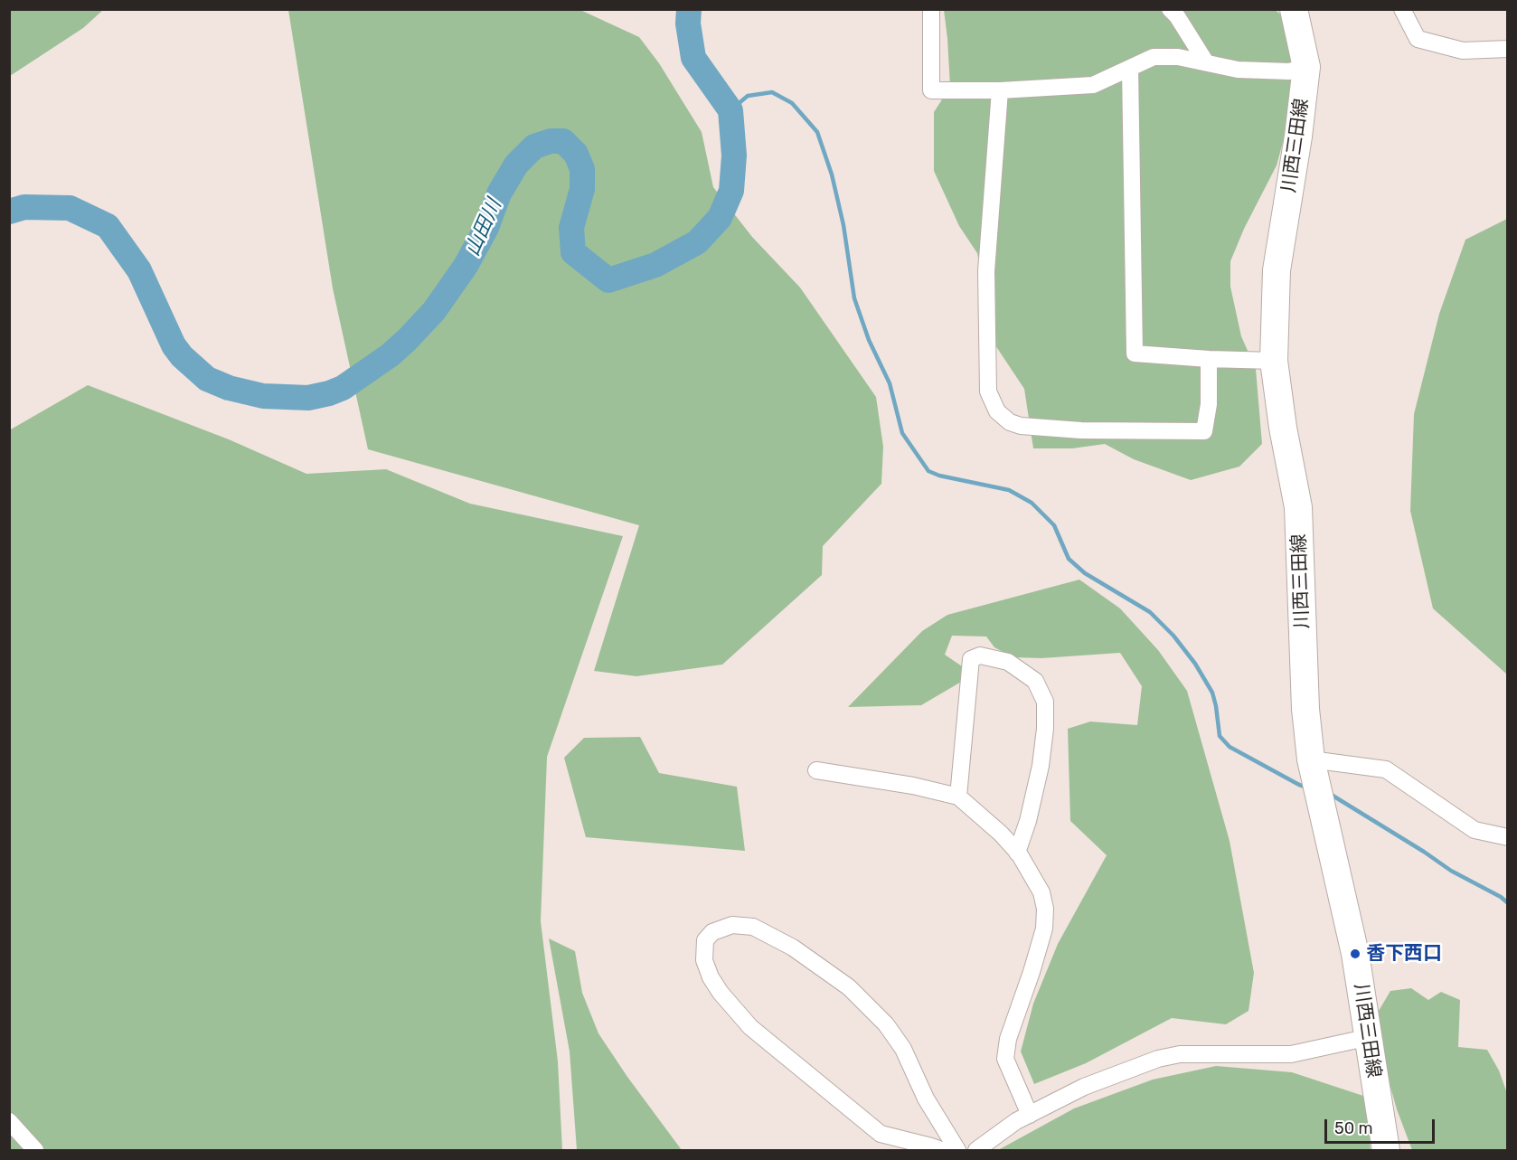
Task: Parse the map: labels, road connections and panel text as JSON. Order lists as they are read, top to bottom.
{
  "streets": {
    "main road": ["川西三田線"]
  },
  "water": ["山田川"],
  "places": ["香下西口"],
  "scale_bar": "50 m"
}
